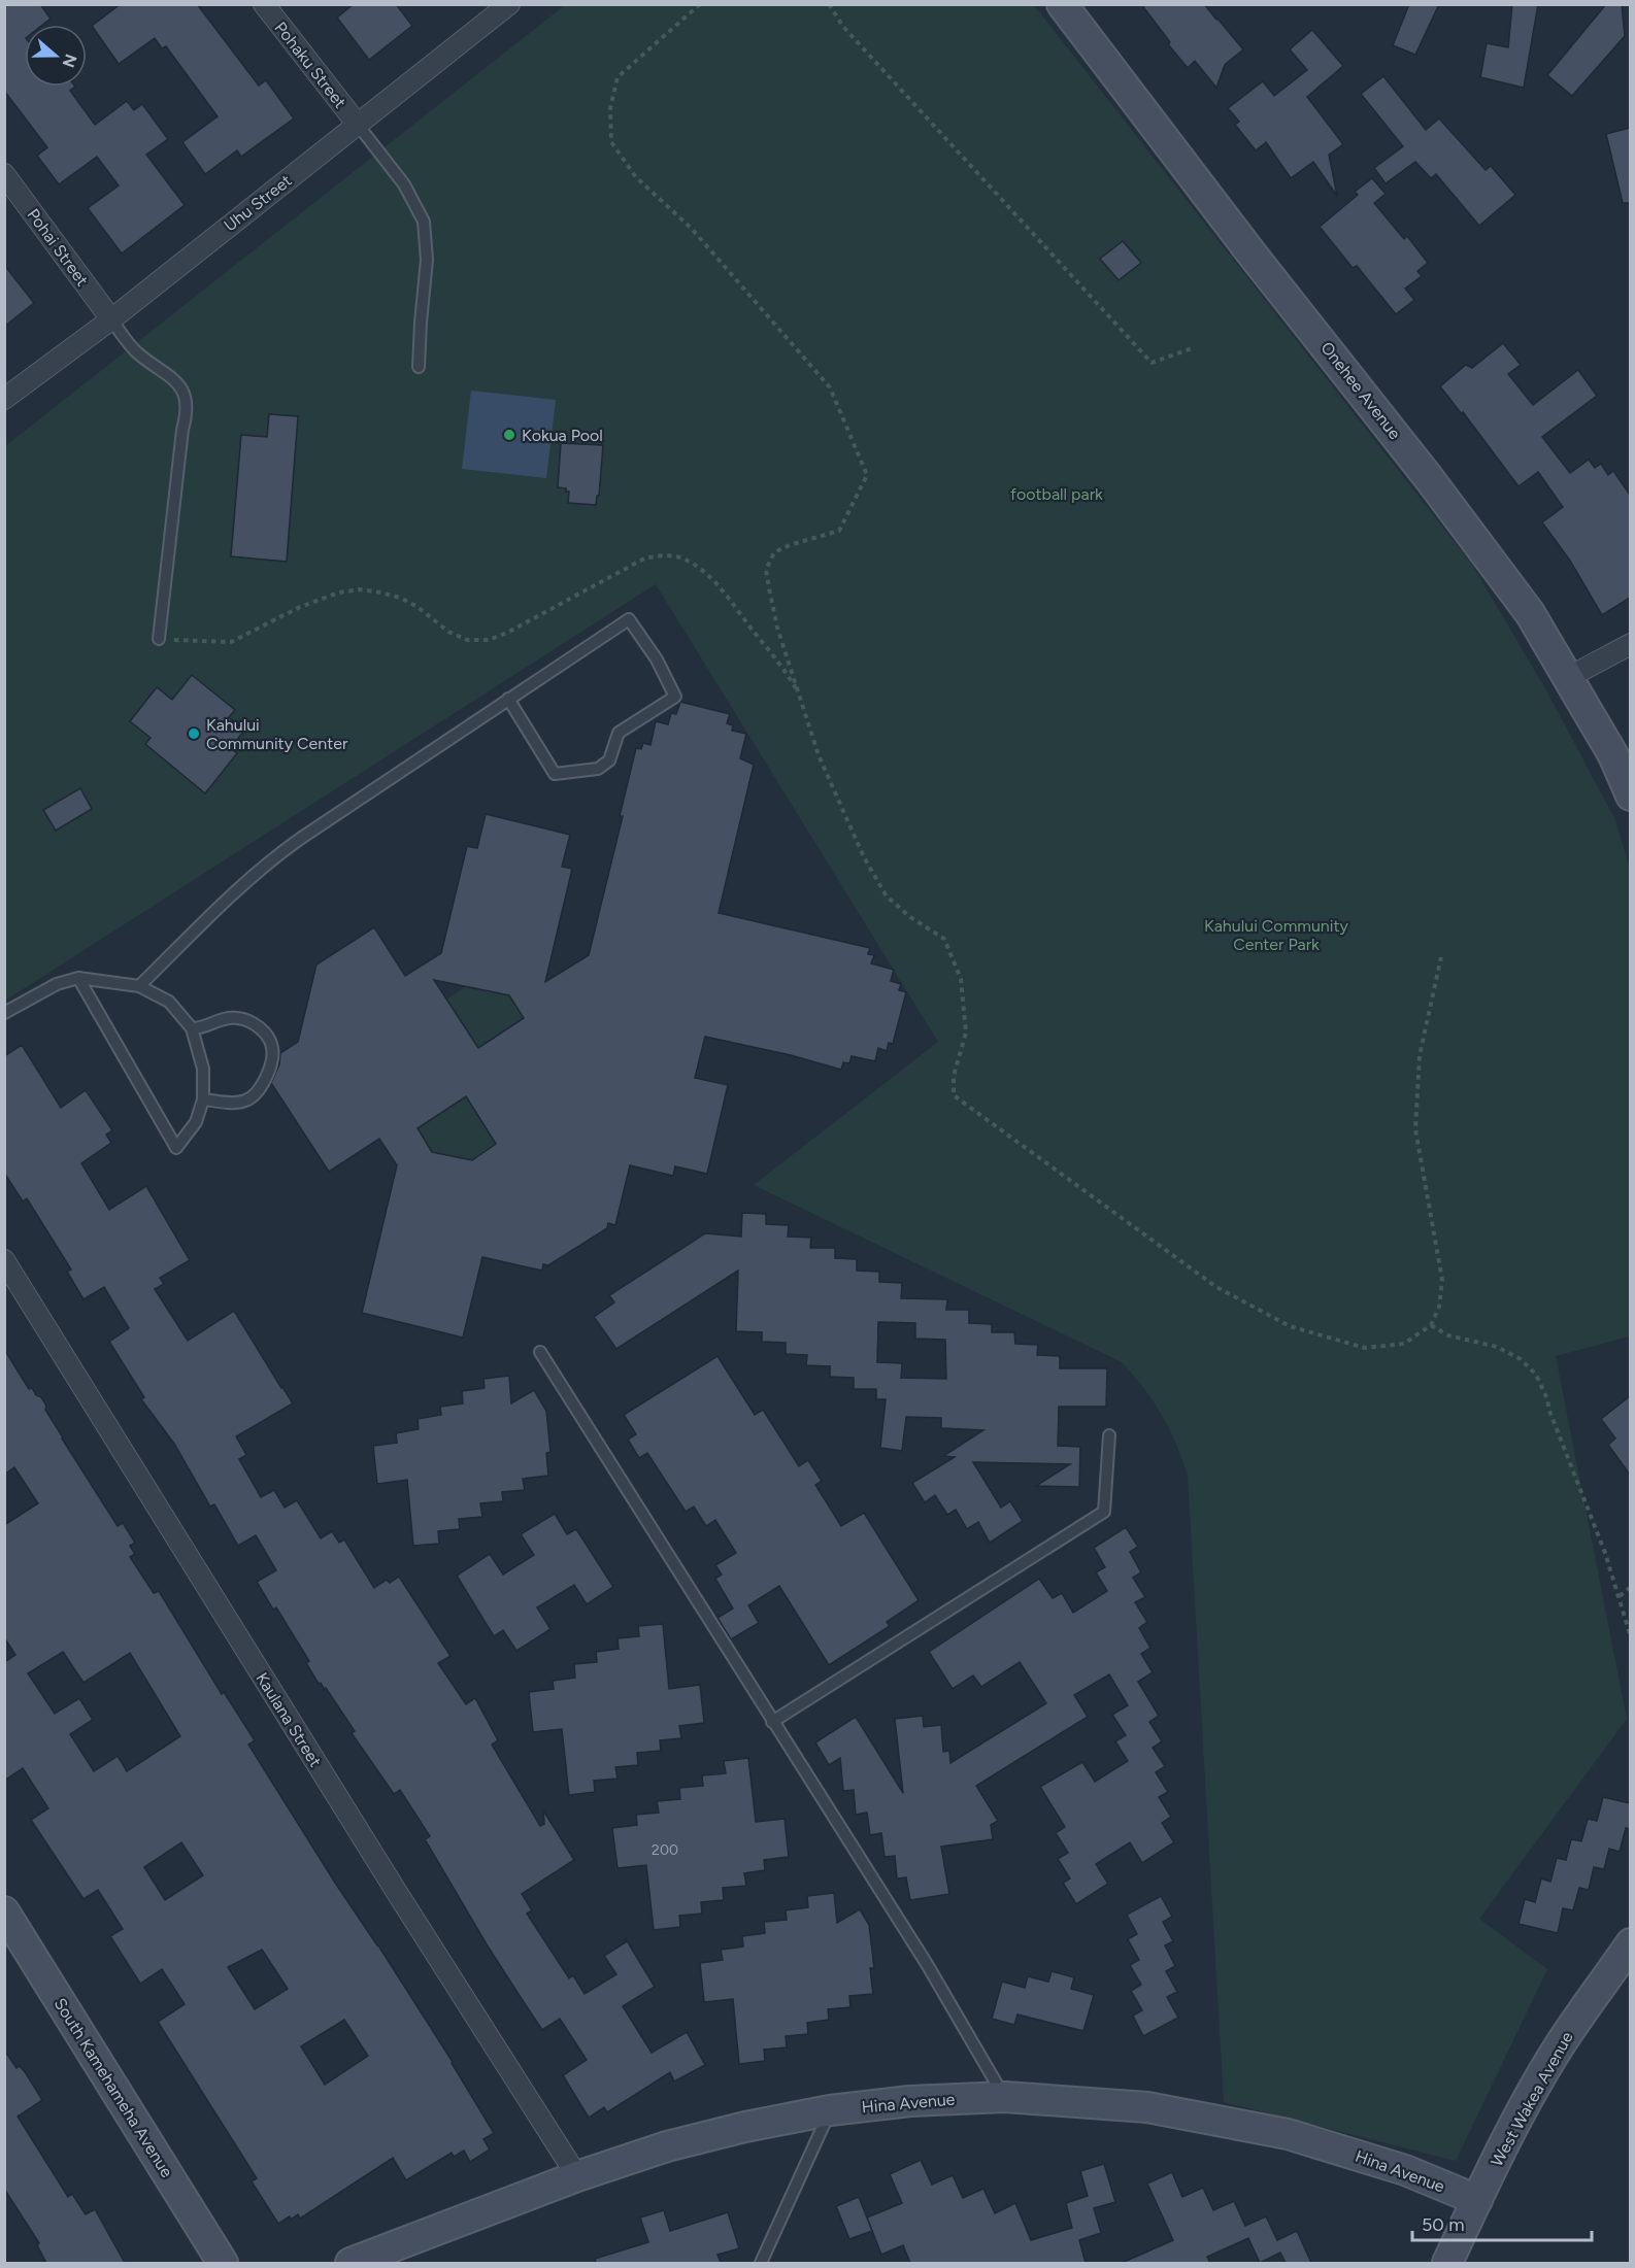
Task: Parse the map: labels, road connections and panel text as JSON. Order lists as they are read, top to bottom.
{
  "streets": {
    "street": [
      "Pohaku Street",
      "Uhu Street",
      "Pohai Street",
      "Onehee Avenue",
      "Kaulana Street",
      "South Kamehameha Avenue",
      "West Wakea Avenue",
      "Hina Avenue"
    ]
  },
  "crossings": [
    ["Pohaku Street", "Uhu Street"],
    ["Uhu Street", "Pohai Street"],
    ["Kaulana Street", "Hina Avenue"],
    ["West Wakea Avenue", "Hina Avenue"]
  ],
  "parks": ["football park", "Kahului Community Center Park"],
  "places": ["Kokua Pool", "Kahului Community Center"],
  "house_numbers": ["200"],
  "scale_bar": "50 m",
  "north": "right"
}
